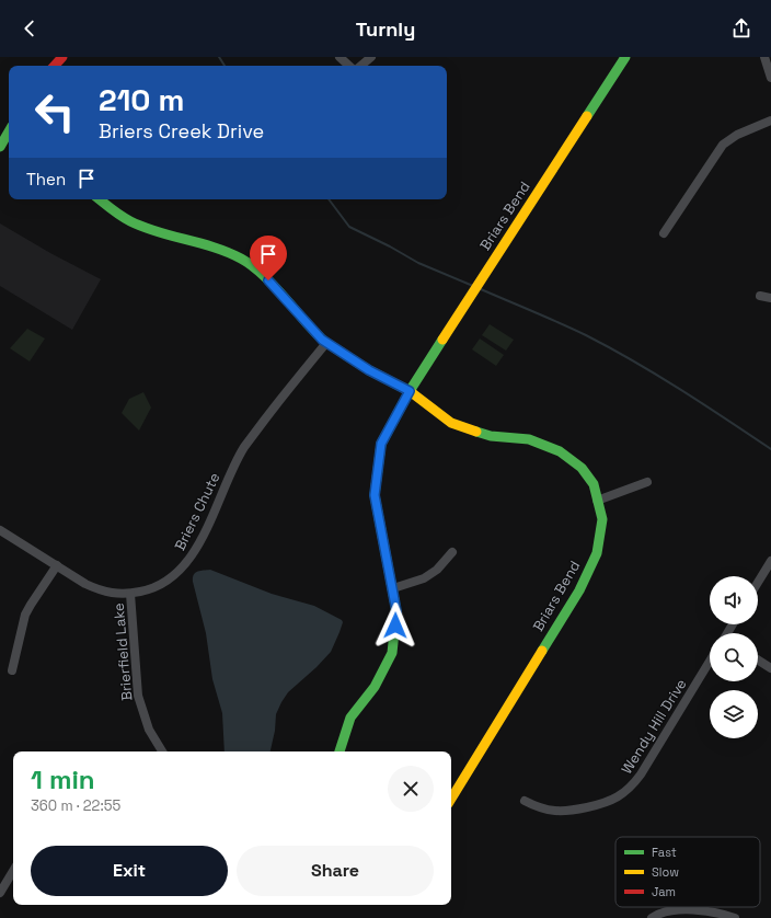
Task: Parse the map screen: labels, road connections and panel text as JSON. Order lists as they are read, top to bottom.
{
  "streets": {
    "street": [
      "Briars Bend",
      "Briers Chute",
      "Brierfield Lake",
      "Wendy Hill Drive"
    ]
  },
  "crossings": [
    ["Briers Chute", "Brierfield Lake"]
  ],
  "legend": ["Fast", "Slow", "Jam"],
  "page": {
    "header": "Turnly",
    "turn": ["210 m", "Briers Creek Drive"],
    "then": "Then",
    "heading": ["1 min", "360 m · 22:55"],
    "buttons": ["Exit", "Share"]
  }
}
